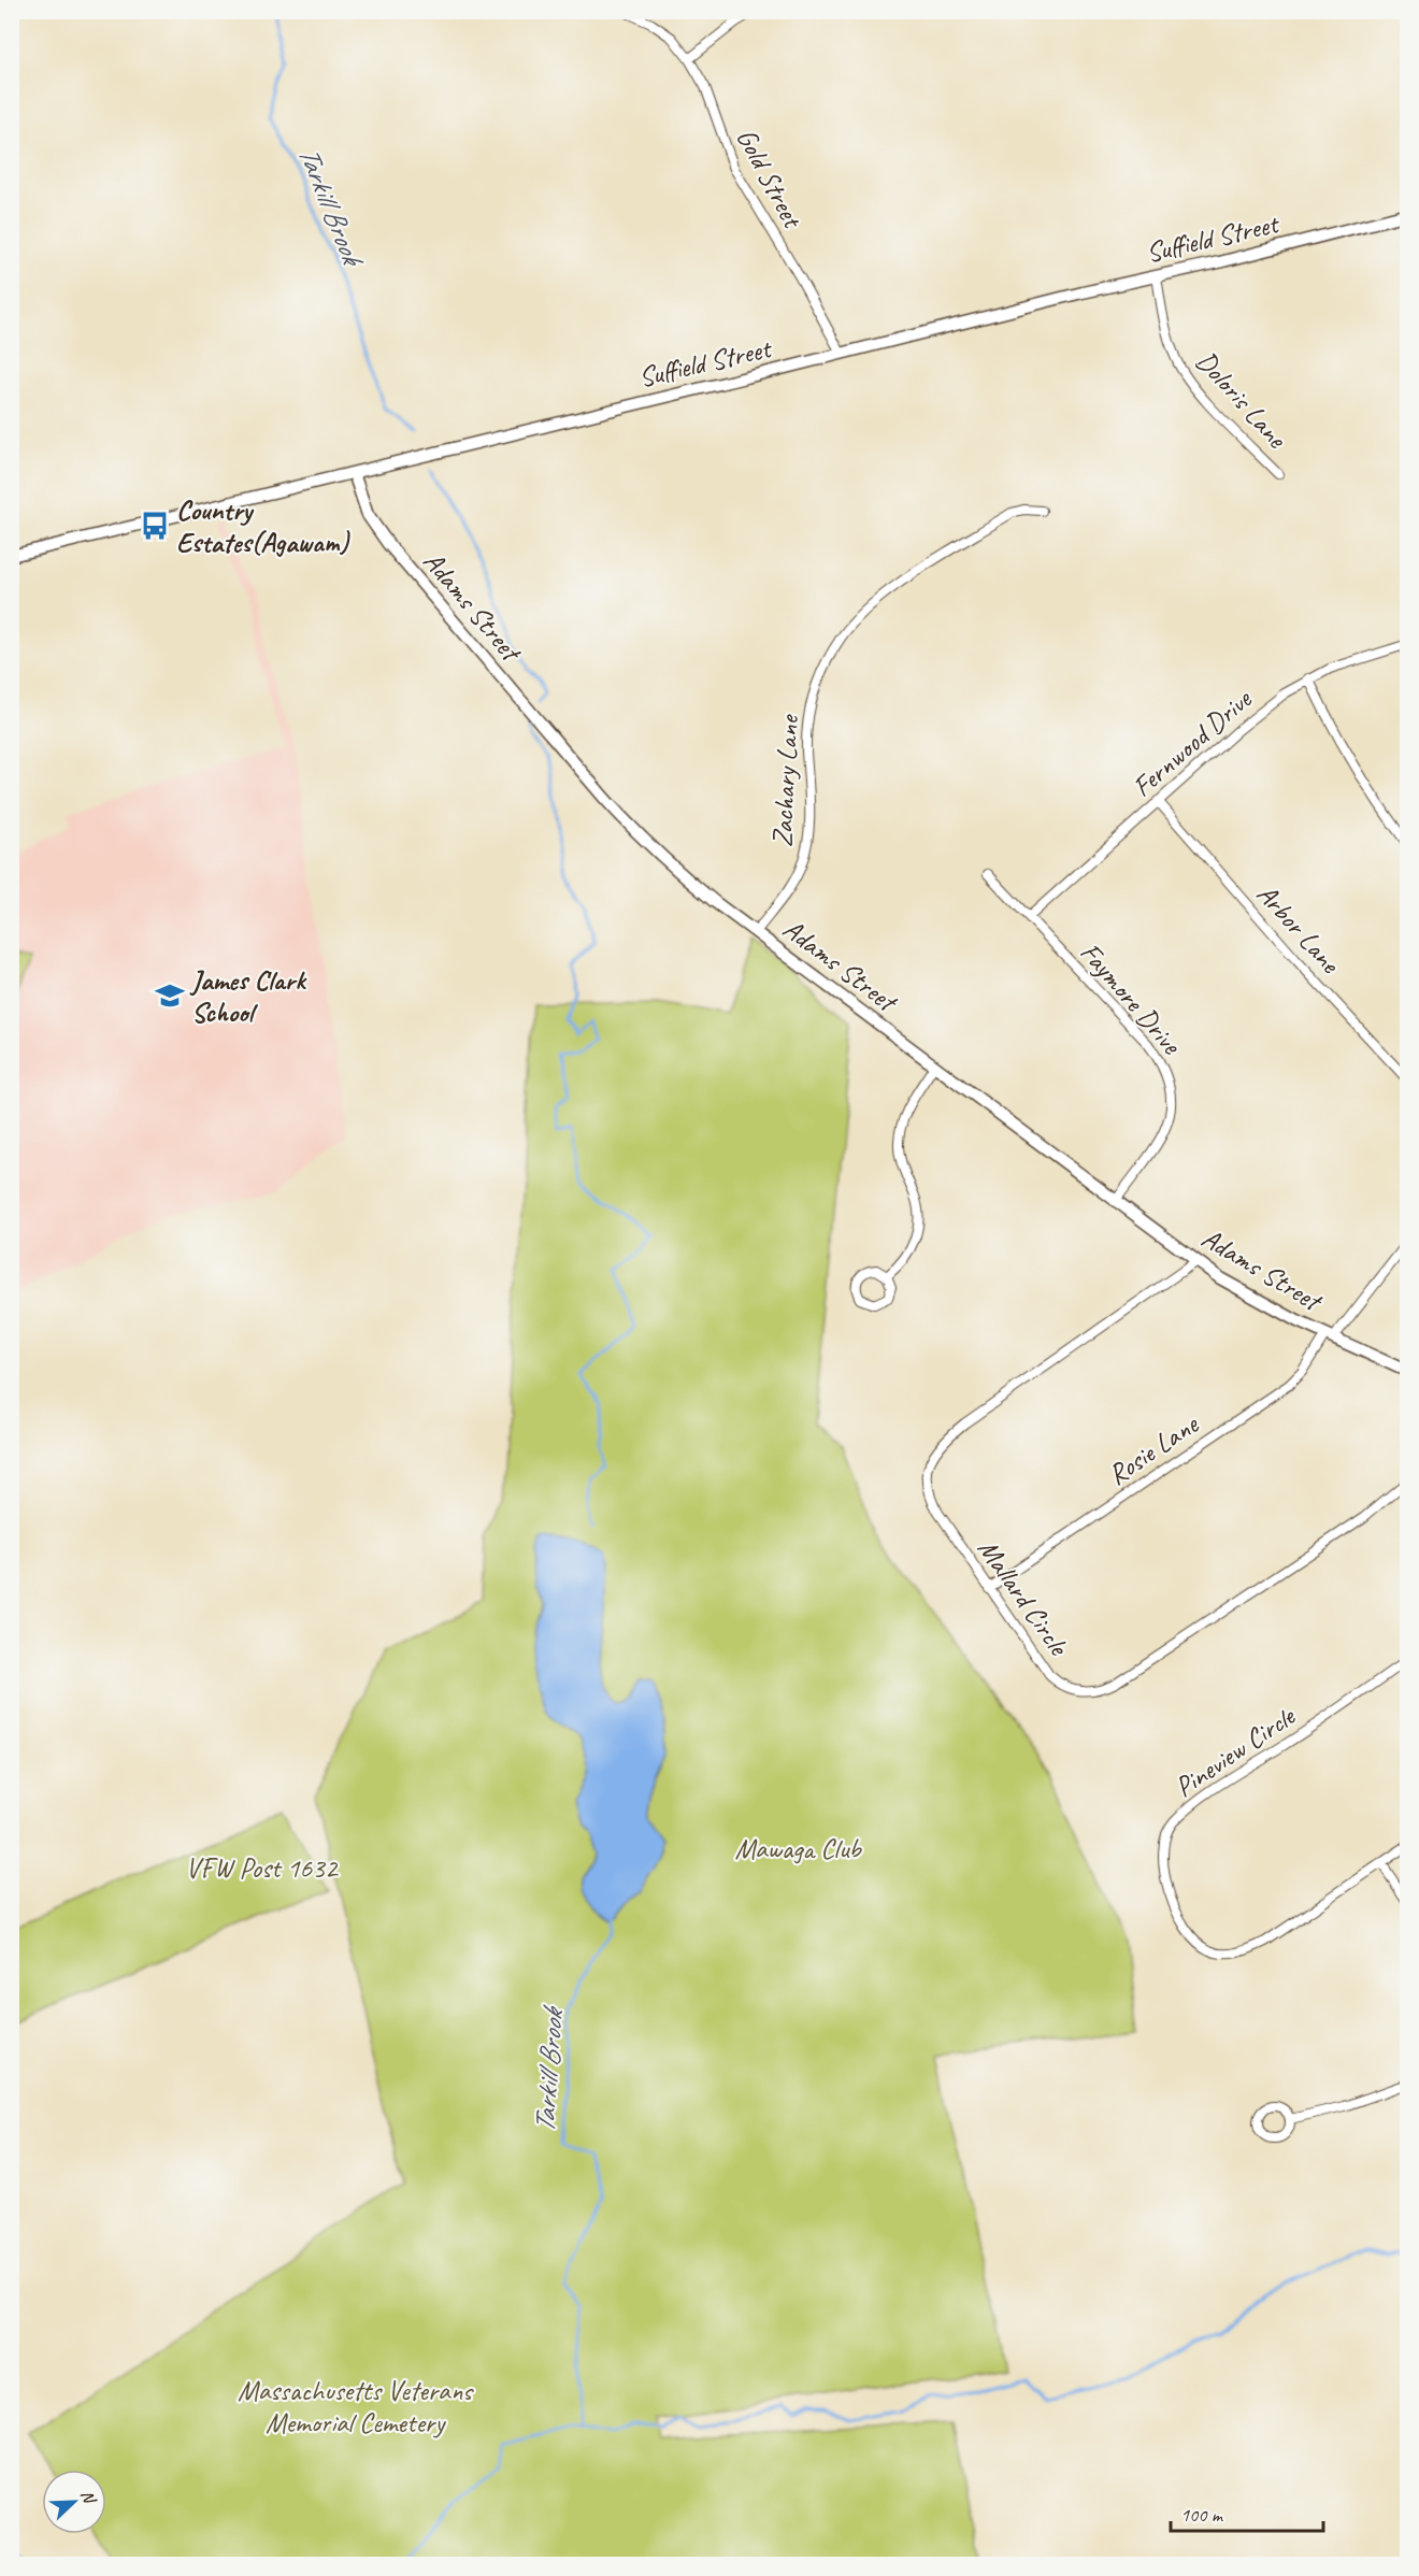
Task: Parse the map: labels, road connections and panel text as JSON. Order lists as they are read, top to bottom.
{
  "streets": {
    "main road": ["Suffield Street", "Adams Street"],
    "street": [
      "Gold Street",
      "Doloris Lane",
      "Fernwood Drive",
      "Zachary Lane",
      "Arbor Lane",
      "Faymore Drive",
      "Rosie Lane",
      "Mallard Circle",
      "Pineview Circle"
    ]
  },
  "crossings": [
    ["Gold Street", "Suffield Street"],
    ["Suffield Street", "Doloris Lane"],
    ["Suffield Street", "Adams Street"],
    ["Adams Street", "Zachary Lane"],
    ["Adams Street", "Faymore Drive"],
    ["Adams Street", "Rosie Lane"],
    ["Adams Street", "Mallard Circle"],
    ["Fernwood Drive", "Arbor Lane"],
    ["Fernwood Drive", "Faymore Drive"],
    ["Rosie Lane", "Mallard Circle"]
  ],
  "water": ["Tarkill Brook"],
  "parks": ["Mawaga Club", "VFW Post 1632", "Massachusetts Veterans Memorial Cemetery"],
  "places": {
    "bus stop": ["Country Estates(Agawam)"],
    "school or university": ["James Clark School"]
  },
  "scale_bar": "100 m",
  "north": "top right"
}
